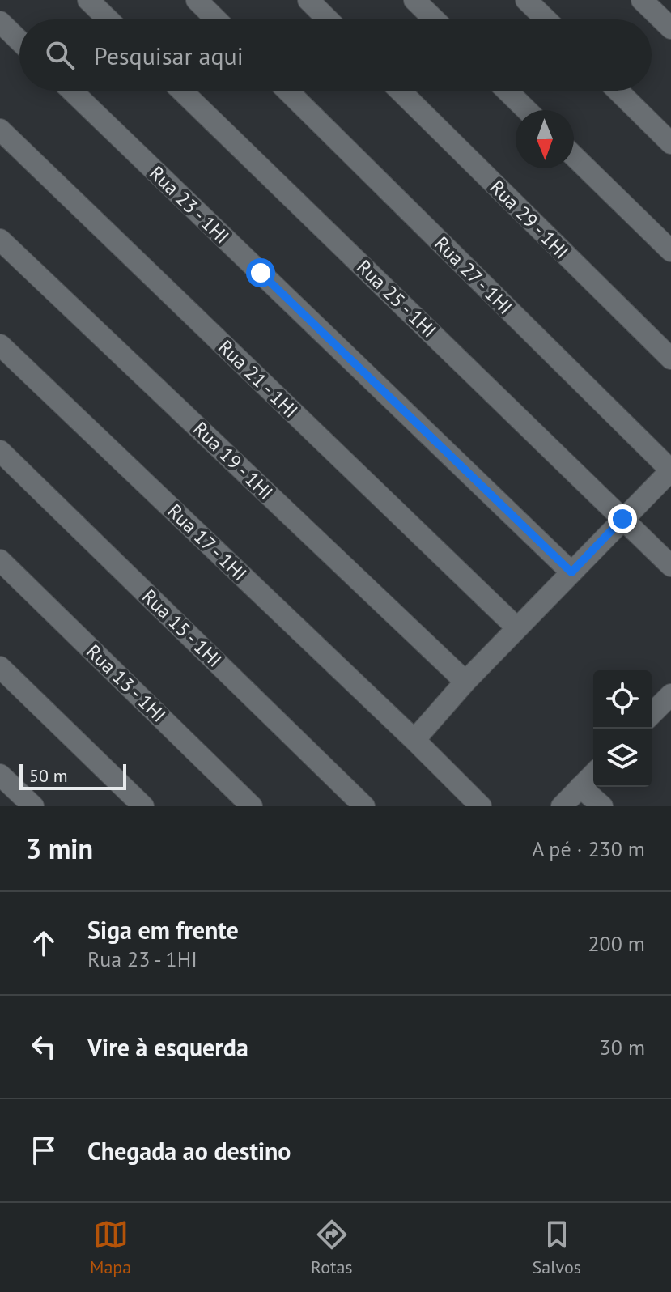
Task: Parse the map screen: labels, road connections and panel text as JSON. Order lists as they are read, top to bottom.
{
  "streets": {
    "street": [
      "Rua 23 - 1HI",
      "Rua 29 - 1HI",
      "Rua 27 - 1HI",
      "Rua 25 - 1HI",
      "Rua 21 - 1HI",
      "Rua 19 - 1HI",
      "Rua 17 - 1HI",
      "Rua 15 - 1HI",
      "Rua 13 - 1HI"
    ]
  },
  "scale_bar": "50 m",
  "north": "bottom",
  "page": {
    "search": "Pesquisar aqui",
    "scale": "50 m",
    "heading": ["3 min", "A pé · 230 m"],
    "list": [
      ["Siga em frente", "Rua 23 - 1HI", "200 m"],
      ["Vire à esquerda", "30 m"],
      "Chegada ao destino"
    ],
    "nav": ["Mapa", "Rotas", "Salvos"]
  }
}
